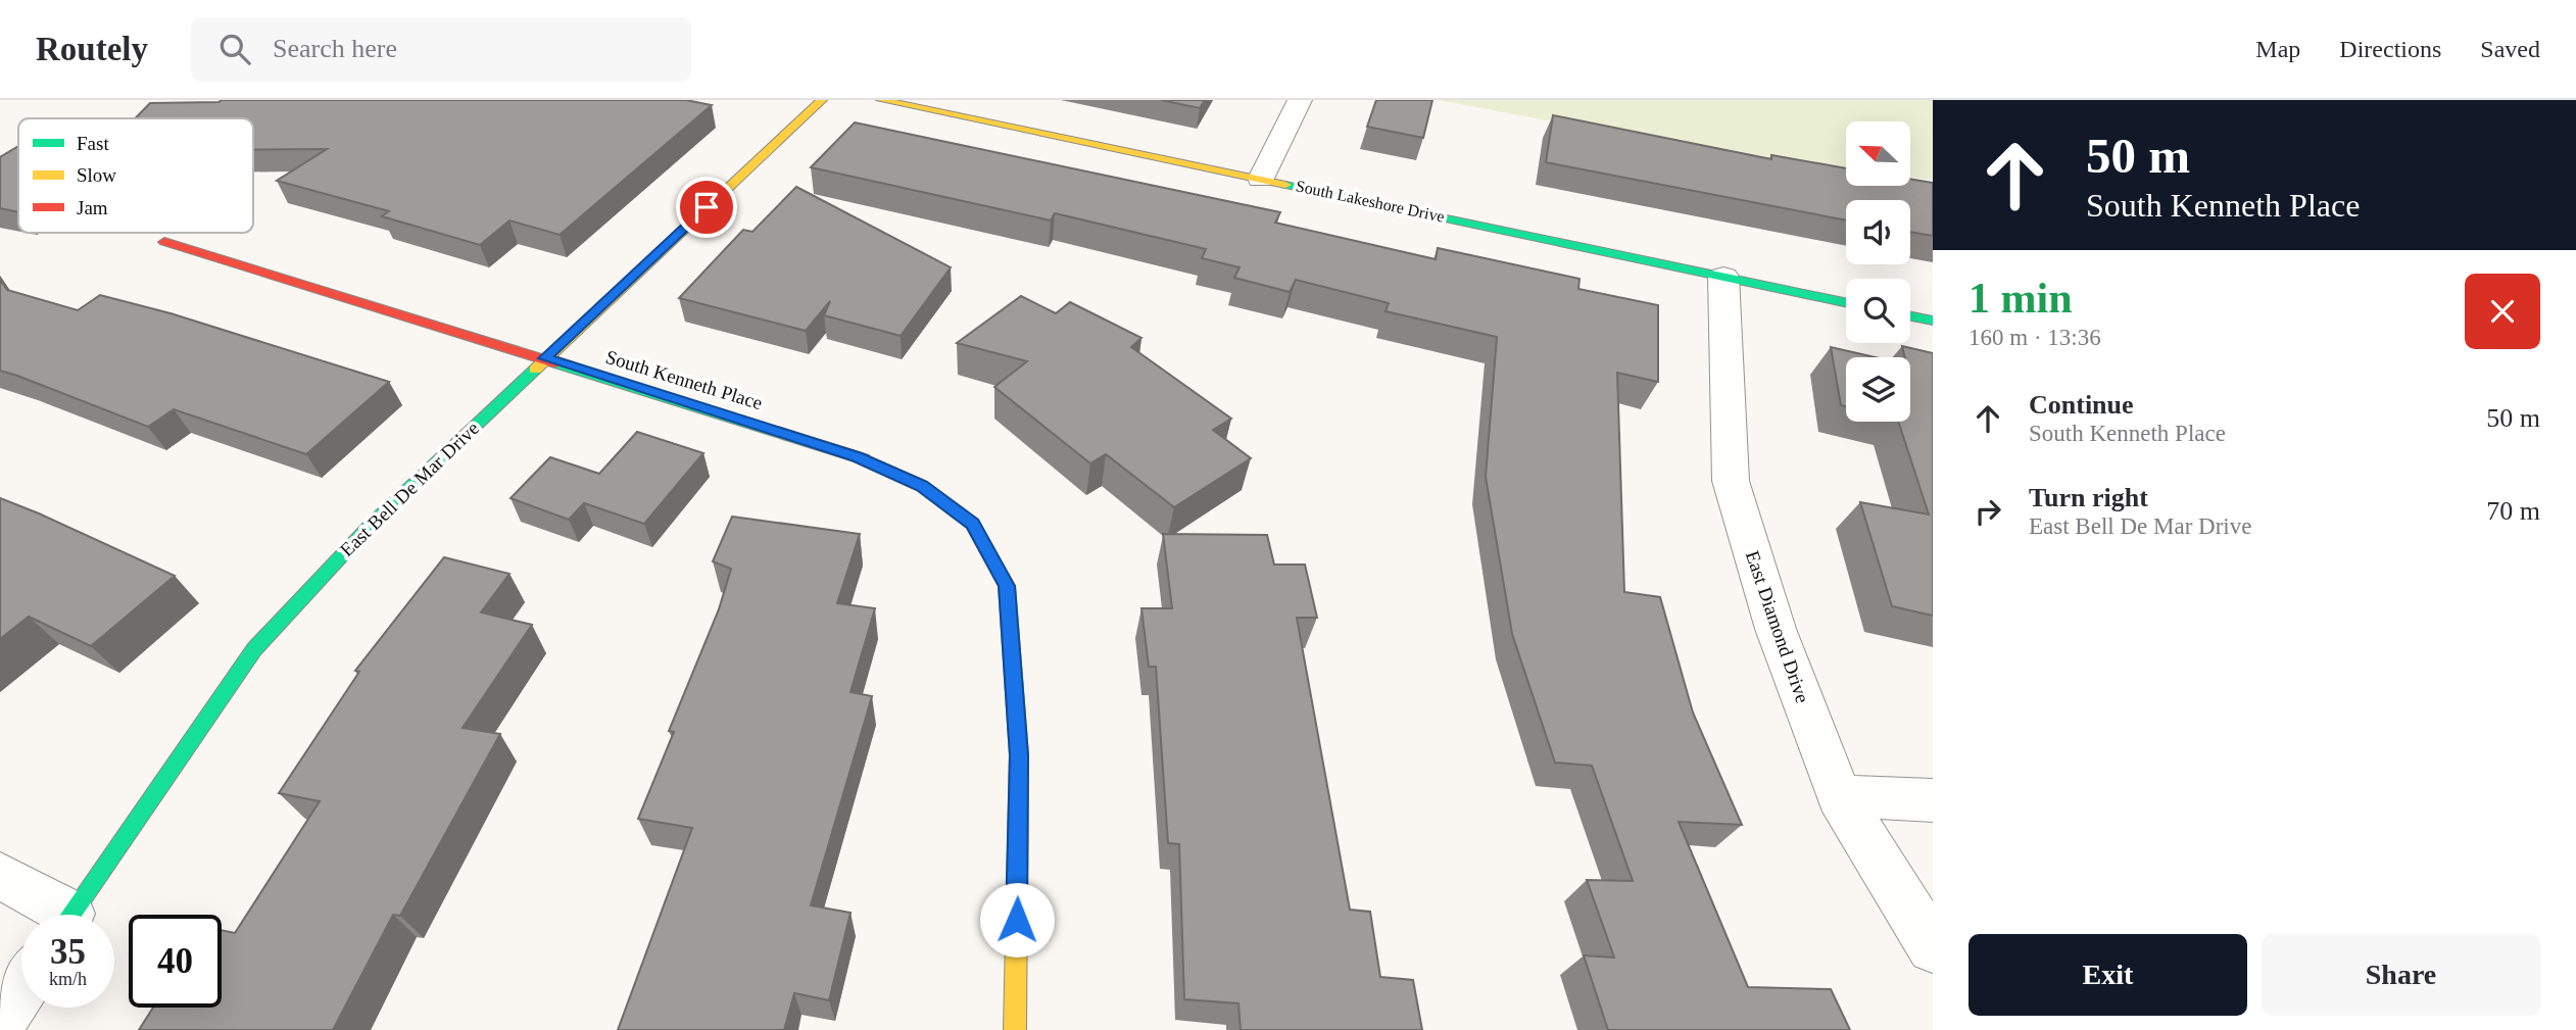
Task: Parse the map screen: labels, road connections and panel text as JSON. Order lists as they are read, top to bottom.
{
  "streets": {
    "street": [
      "South Lakeshore Drive",
      "South Kenneth Place",
      "East Bell De Mar Drive",
      "East Diamond Drive"
    ]
  },
  "crossings": [
    ["South Lakeshore Drive", "East Diamond Drive"],
    ["South Kenneth Place", "East Bell De Mar Drive"]
  ],
  "legend": ["Fast", "Slow", "Jam"],
  "north": "top left",
  "page": {
    "header": "Routely",
    "search": "Search here",
    "nav": ["Map", "Directions", "Saved"],
    "turn": ["50 m", "South Kenneth Place"],
    "heading": ["1 min", "160 m · 13:36"],
    "list": [
      {
        "name": "Continue",
        "note": "South Kenneth Place",
        "value": "50 m"
      },
      {
        "name": "Turn right",
        "note": "East Bell De Mar Drive",
        "value": "70 m"
      }
    ],
    "speed": "35 km/h",
    "limit": "40",
    "buttons": ["Exit", "Share"]
  }
}
